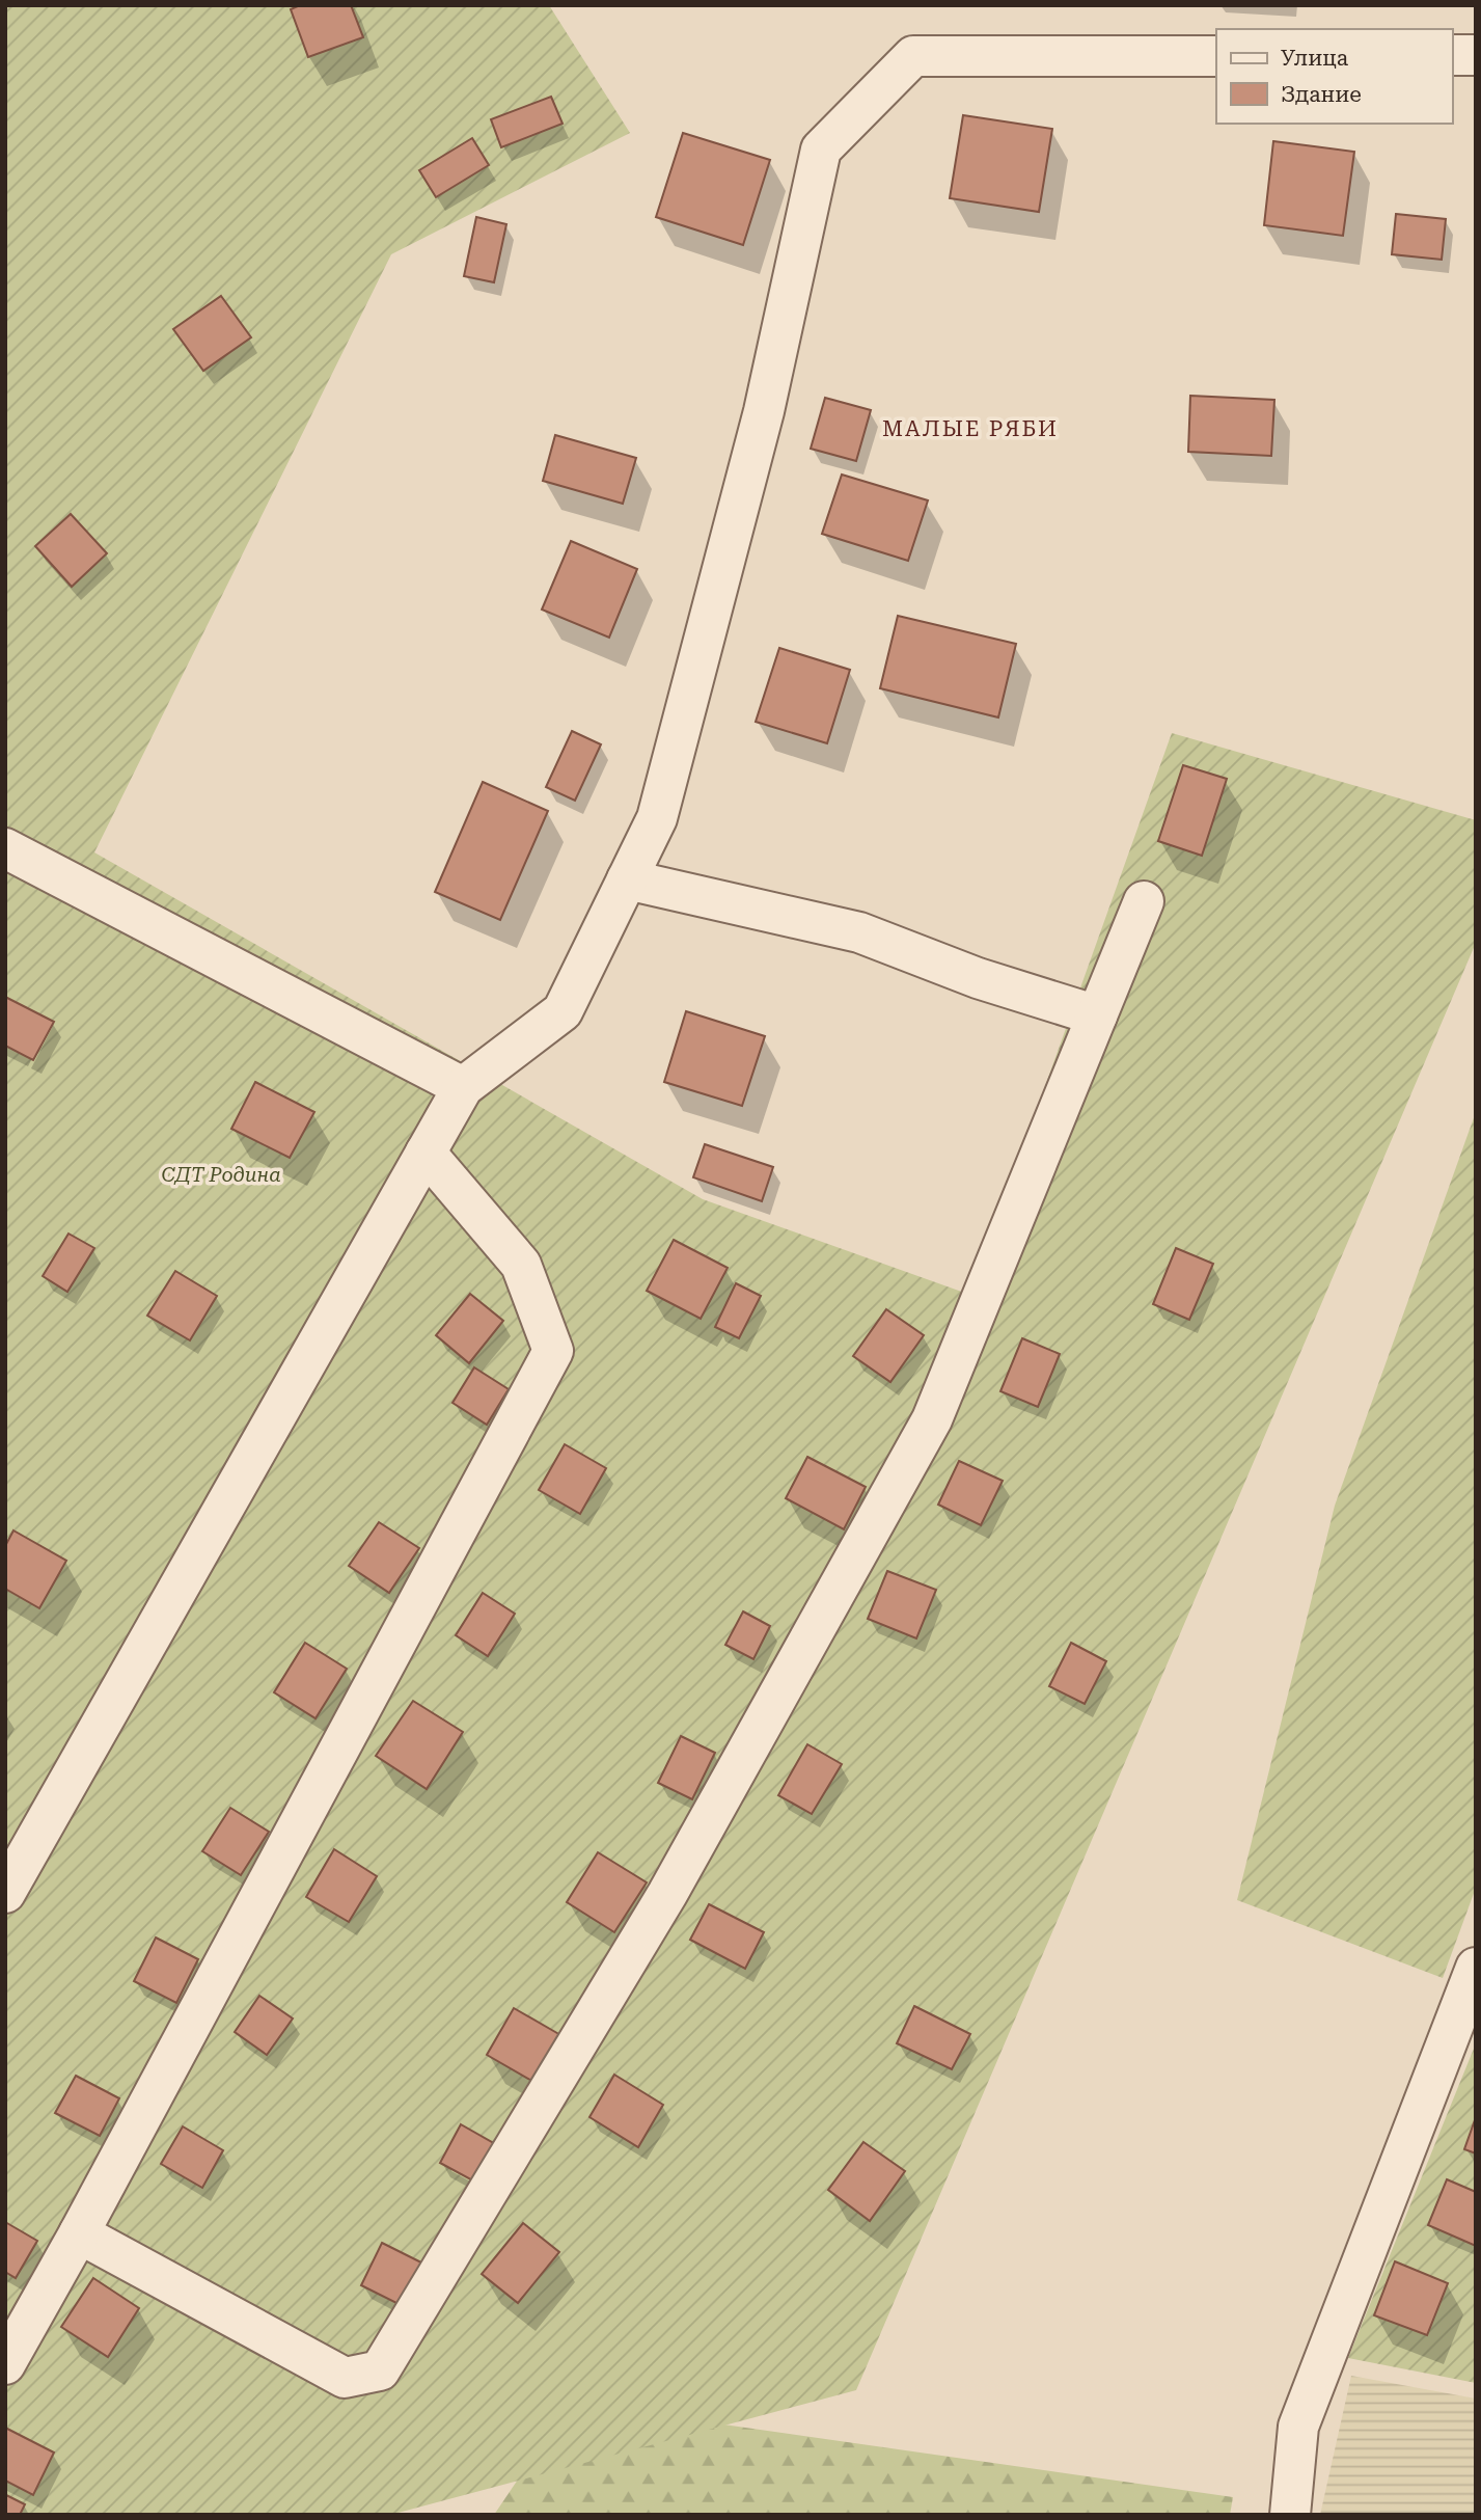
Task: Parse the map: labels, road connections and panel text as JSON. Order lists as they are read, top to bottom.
{
  "districts": ["МАЛЫЕ РЯБИ"],
  "parks": ["СДТ Родина"],
  "legend": ["Улица", "Здание"]
}
